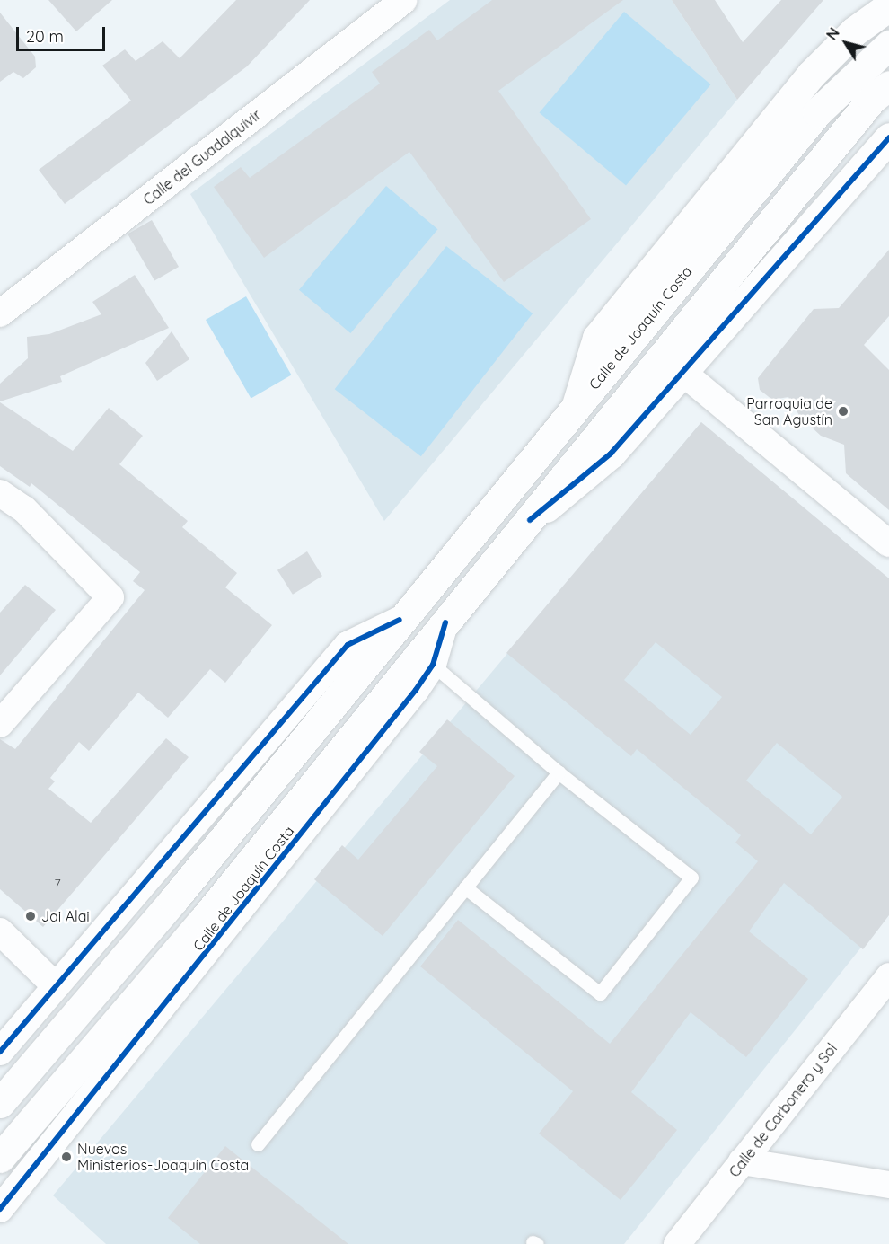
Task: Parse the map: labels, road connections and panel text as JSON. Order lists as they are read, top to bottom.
{
  "streets": {
    "main road": ["Calle de Joaquín Costa"],
    "street": ["Calle del Guadalquivir", "Calle de Carbonero y Sol"]
  },
  "places": ["Parroquia de San Agustín", "Jai Alai", "Nuevos Ministerios-Joaquín Costa"],
  "house_numbers": ["7"],
  "scale_bar": "20 m",
  "north": "top left"
}
